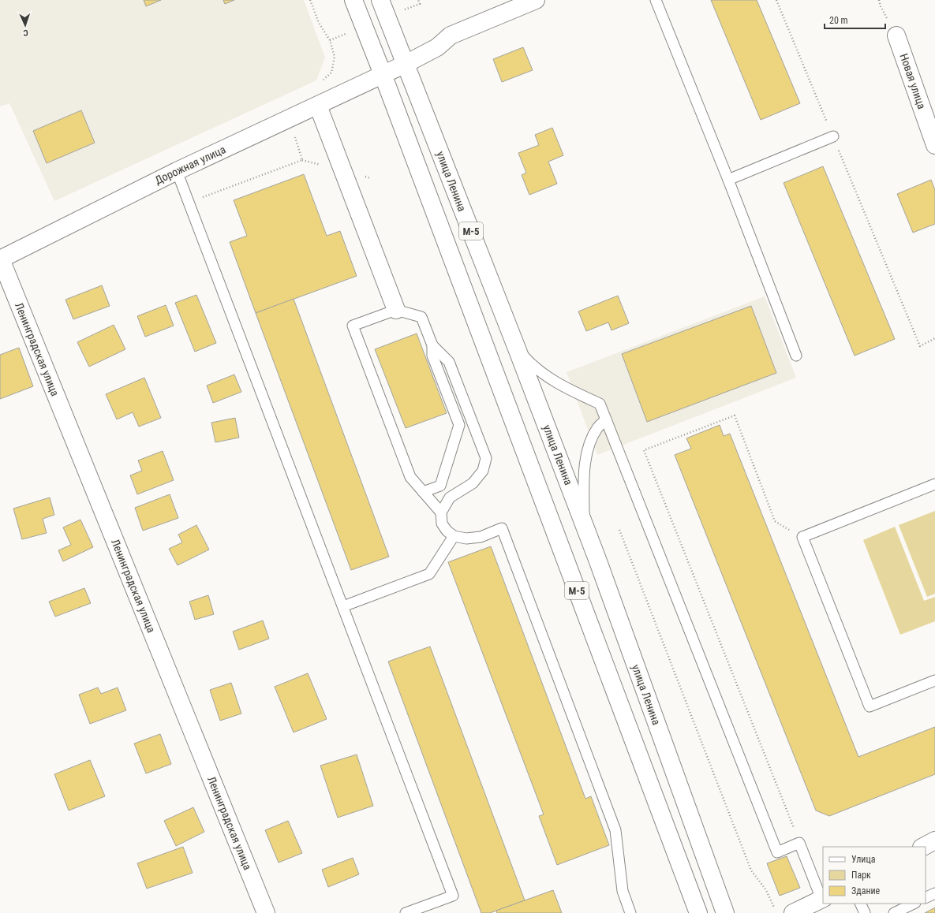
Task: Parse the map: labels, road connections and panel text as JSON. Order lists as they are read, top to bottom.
{
  "streets": {
    "main road": [
      "Новая улица",
      "Дорожная улица",
      "улица Ленина",
      "М-5",
      "Ленинградская улица"
    ]
  },
  "crossings": [
    ["Дорожная улица", "улица Ленина"],
    ["Дорожная улица", "М-5"],
    ["Дорожная улица", "Ленинградская улица"]
  ],
  "legend": ["Улица", "Парк", "Здание"],
  "scale_bar": "20 m",
  "north": "bottom"
}
